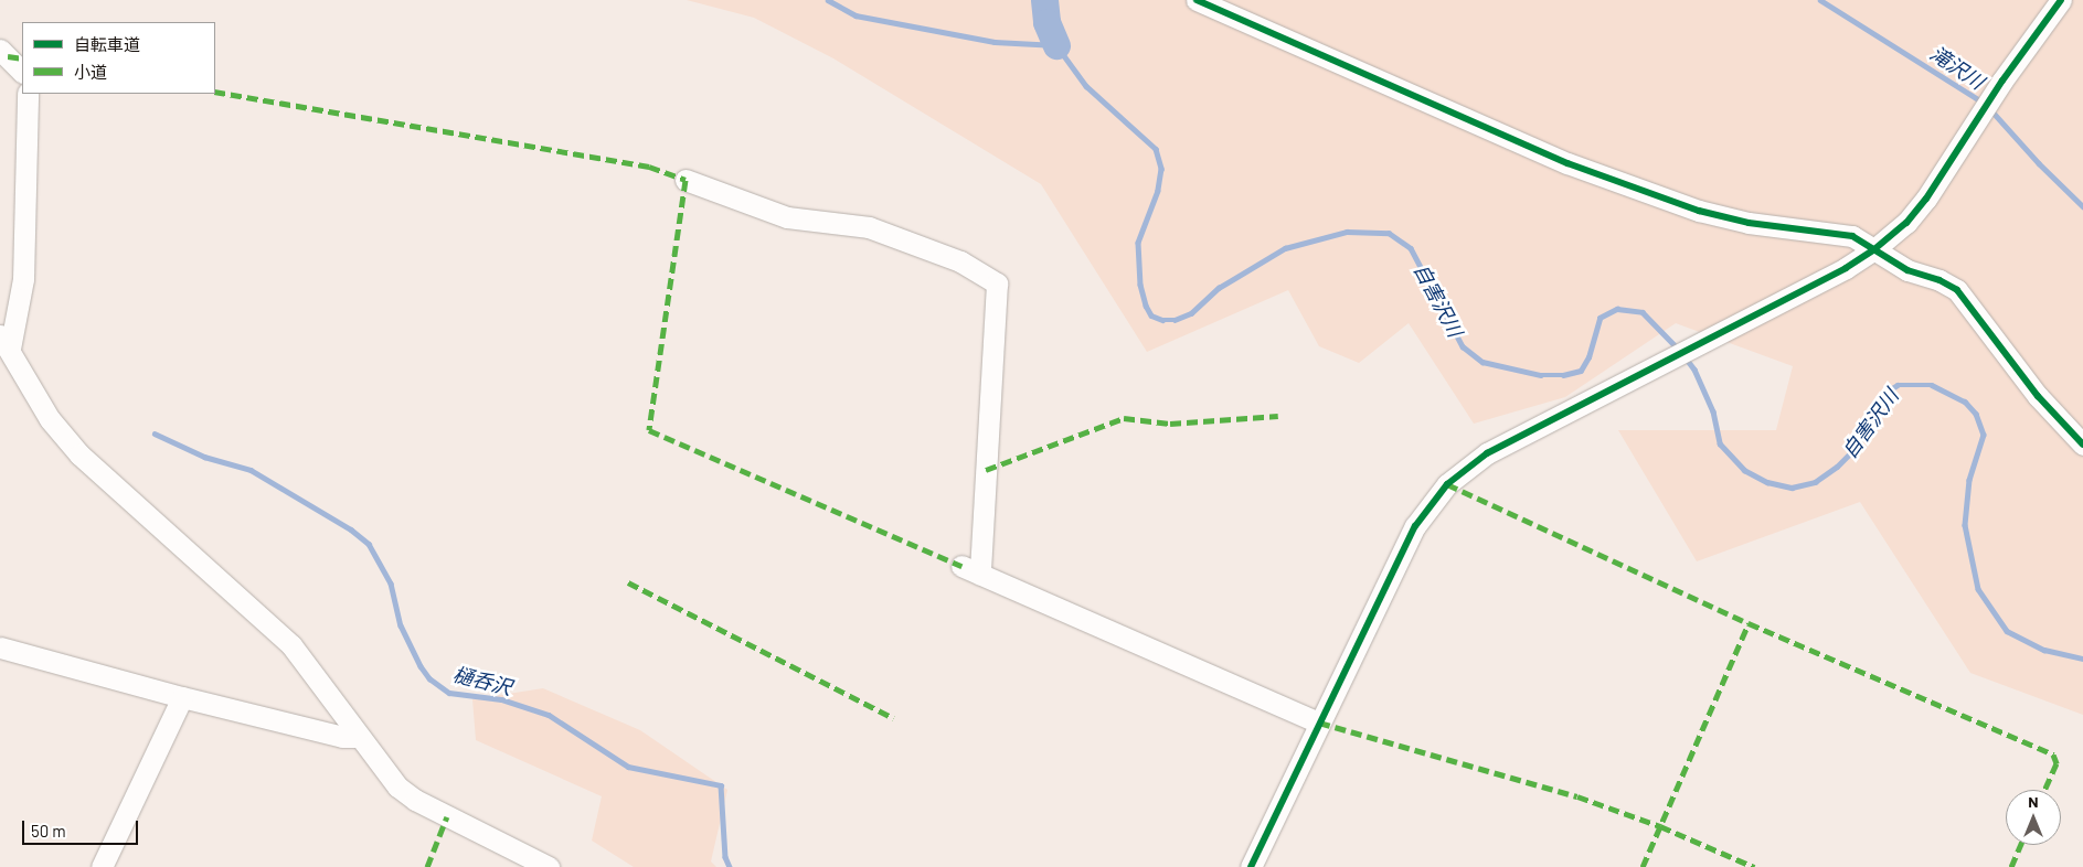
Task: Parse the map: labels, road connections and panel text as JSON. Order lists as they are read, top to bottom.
{
  "water": ["滝沢川", "自害沢川", "樋呑沢"],
  "legend": ["自転車道", "小道"],
  "scale_bar": "50 m",
  "north": "top"
}
